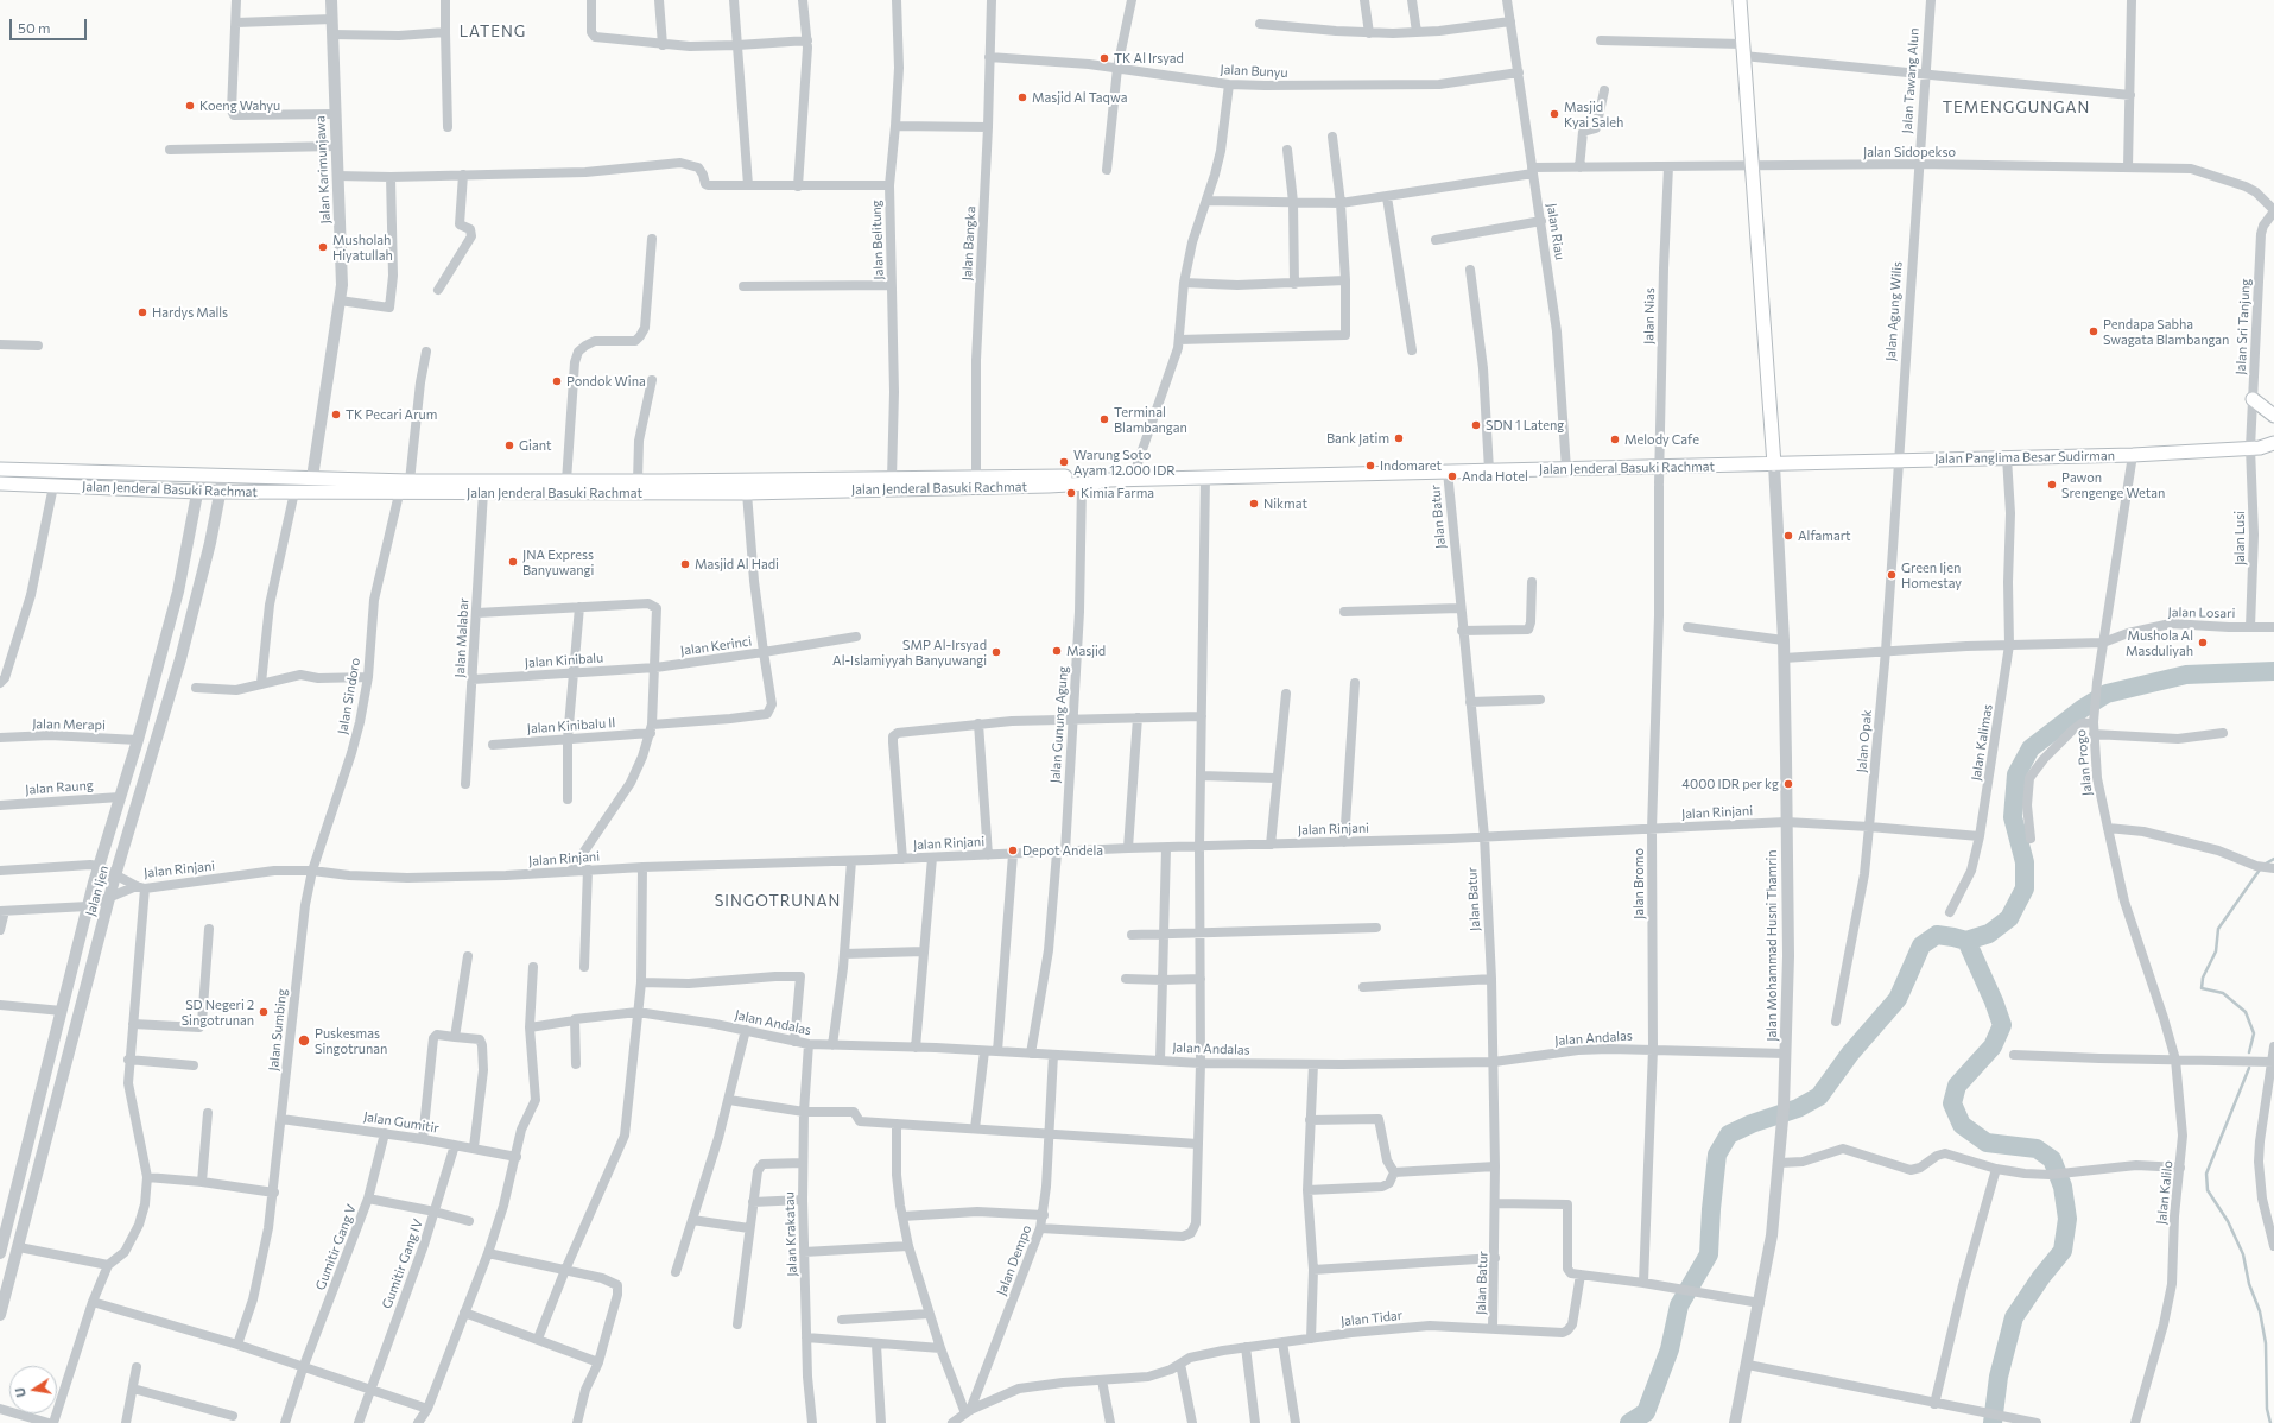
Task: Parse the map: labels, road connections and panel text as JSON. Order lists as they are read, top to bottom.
{
  "streets": {
    "main road": ["Jalan Panglima Besar Sudirman", "Jalan Jenderal Basuki Rachmat"],
    "street": [
      "Jalan Bunyu",
      "Jalan Tawang Alun",
      "Jalan Sidopekso",
      "Jalan Karimunjawa",
      "Jalan Riau",
      "Jalan Belitung",
      "Jalan Bangka",
      "Jalan Agung Wilis",
      "Jalan Nias",
      "Jalan Sri Tanjung",
      "Jalan Batur",
      "Jalan Lusi",
      "Jalan Losari",
      "Jalan Malabar",
      "Jalan Kerinci",
      "Jalan Kinibalu",
      "Jalan Sindoro",
      "Jalan Merapi",
      "Jalan Gunung Agung",
      "Jalan Kinibalu II",
      "Jalan Opak",
      "Jalan Kalimas",
      "Jalan Progo",
      "Jalan Raung",
      "Jalan Rinjani",
      "Jalan Bromo",
      "Jalan Ijen",
      "Jalan Mohammad Husni Thamrin",
      "Jalan Andalas",
      "Jalan Sumbing",
      "Jalan Gumitir",
      "Jalan Kalilo",
      "Jalan Krakatau",
      "Gumitir Gang V",
      "Jalan Dempo",
      "Gumitir Gang IV",
      "Jalan Tidar"
    ]
  },
  "crossings": [
    ["Jalan Bunyu", "Jalan Riau"],
    ["Jalan Bunyu", "Jalan Bangka"],
    ["Jalan Tawang Alun", "Jalan Sidopekso"],
    ["Jalan Tawang Alun", "Jalan Agung Wilis"],
    ["Jalan Sidopekso", "Jalan Riau"],
    ["Jalan Sidopekso", "Jalan Agung Wilis"],
    ["Jalan Sidopekso", "Jalan Nias"],
    ["Jalan Sidopekso", "Jalan Sri Tanjung"],
    ["Jalan Karimunjawa", "Jalan Jenderal Basuki Rachmat"],
    ["Jalan Riau", "Jalan Jenderal Basuki Rachmat"],
    ["Jalan Belitung", "Jalan Jenderal Basuki Rachmat"],
    ["Jalan Bangka", "Jalan Jenderal Basuki Rachmat"],
    ["Jalan Agung Wilis", "Jalan Panglima Besar Sudirman"],
    ["Jalan Agung Wilis", "Jalan Opak"],
    ["Jalan Nias", "Jalan Jenderal Basuki Rachmat"],
    ["Jalan Nias", "Jalan Bromo"],
    ["Jalan Sri Tanjung", "Jalan Panglima Besar Sudirman"],
    ["Jalan Sri Tanjung", "Jalan Lusi"],
    ["Jalan Panglima Besar Sudirman", "Jalan Jenderal Basuki Rachmat"],
    ["Jalan Panglima Besar Sudirman", "Jalan Lusi"],
    ["Jalan Panglima Besar Sudirman", "Jalan Opak"],
    ["Jalan Panglima Besar Sudirman", "Jalan Kalimas"],
    ["Jalan Panglima Besar Sudirman", "Jalan Progo"],
    ["Jalan Panglima Besar Sudirman", "Jalan Mohammad Husni Thamrin"],
    ["Jalan Jenderal Basuki Rachmat", "Jalan Batur"],
    ["Jalan Jenderal Basuki Rachmat", "Jalan Malabar"],
    ["Jalan Jenderal Basuki Rachmat", "Jalan Kerinci"],
    ["Jalan Jenderal Basuki Rachmat", "Jalan Sindoro"],
    ["Jalan Jenderal Basuki Rachmat", "Jalan Gunung Agung"],
    ["Jalan Jenderal Basuki Rachmat", "Jalan Bromo"],
    ["Jalan Jenderal Basuki Rachmat", "Jalan Ijen"],
    ["Jalan Jenderal Basuki Rachmat", "Jalan Mohammad Husni Thamrin"],
    ["Jalan Batur", "Jalan Rinjani"],
    ["Jalan Batur", "Jalan Andalas"],
    ["Jalan Batur", "Jalan Tidar"],
    ["Jalan Lusi", "Jalan Losari"],
    ["Jalan Losari", "Jalan Opak"],
    ["Jalan Losari", "Jalan Kalimas"],
    ["Jalan Losari", "Jalan Progo"],
    ["Jalan Losari", "Jalan Mohammad Husni Thamrin"],
    ["Jalan Malabar", "Jalan Kinibalu"],
    ["Jalan Kerinci", "Jalan Kinibalu"],
    ["Jalan Kerinci", "Jalan Kinibalu II"],
    ["Jalan Sindoro", "Jalan Rinjani"],
    ["Jalan Sindoro", "Jalan Sumbing"],
    ["Jalan Merapi", "Jalan Ijen"],
    ["Jalan Gunung Agung", "Jalan Rinjani"],
    ["Jalan Gunung Agung", "Jalan Andalas"],
    ["Jalan Progo", "Jalan Kalilo"],
    ["Jalan Raung", "Jalan Ijen"],
    ["Jalan Rinjani", "Jalan Bromo"],
    ["Jalan Rinjani", "Jalan Ijen"],
    ["Jalan Rinjani", "Jalan Mohammad Husni Thamrin"],
    ["Jalan Rinjani", "Jalan Sumbing"],
    ["Jalan Bromo", "Jalan Andalas"],
    ["Jalan Mohammad Husni Thamrin", "Jalan Andalas"],
    ["Jalan Andalas", "Jalan Krakatau"],
    ["Jalan Andalas", "Jalan Dempo"],
    ["Jalan Sumbing", "Jalan Gumitir"],
    ["Jalan Gumitir", "Gumitir Gang V"],
    ["Jalan Gumitir", "Gumitir Gang IV"],
    ["Jalan Dempo", "Jalan Tidar"]
  ],
  "districts": ["LATENG", "TEMENGGUNGAN", "SINGOTRUNAN"],
  "places": [
    "TK Al Irsyad",
    "Masjid Al Taqwa",
    "Koeng Wahyu",
    "Masjid Kyai Saleh",
    "Musholah Hiyatullah",
    "Hardys Malls",
    "Pendapa Sabha Swagata Blambangan",
    "Pondok Wina",
    "TK Pecari Arum",
    "Terminal Blambangan",
    "SDN 1 Lateng",
    "Bank Jatim",
    "Melody Cafe",
    "Giant",
    "Warung Soto Ayam 12.000 IDR",
    "Indomaret",
    "Anda Hotel",
    "Pawon Srengenge Wetan",
    "Kimia Farma",
    "Nikmat",
    "Alfamart",
    "JNA Express Banyuwangi",
    "Masjid Al Hadi",
    "Green Ijen Homestay",
    "Mushola Al Masduliyah",
    "Masjid",
    "SMP Al-Irsyad Al-Islamiyyah Banyuwangi",
    "4000 IDR per kg",
    "Depot Andela",
    "SD Negeri 2 Singotrunan",
    "Puskesmas Singotrunan"
  ],
  "scale_bar": "50 m",
  "north": "left"
}
